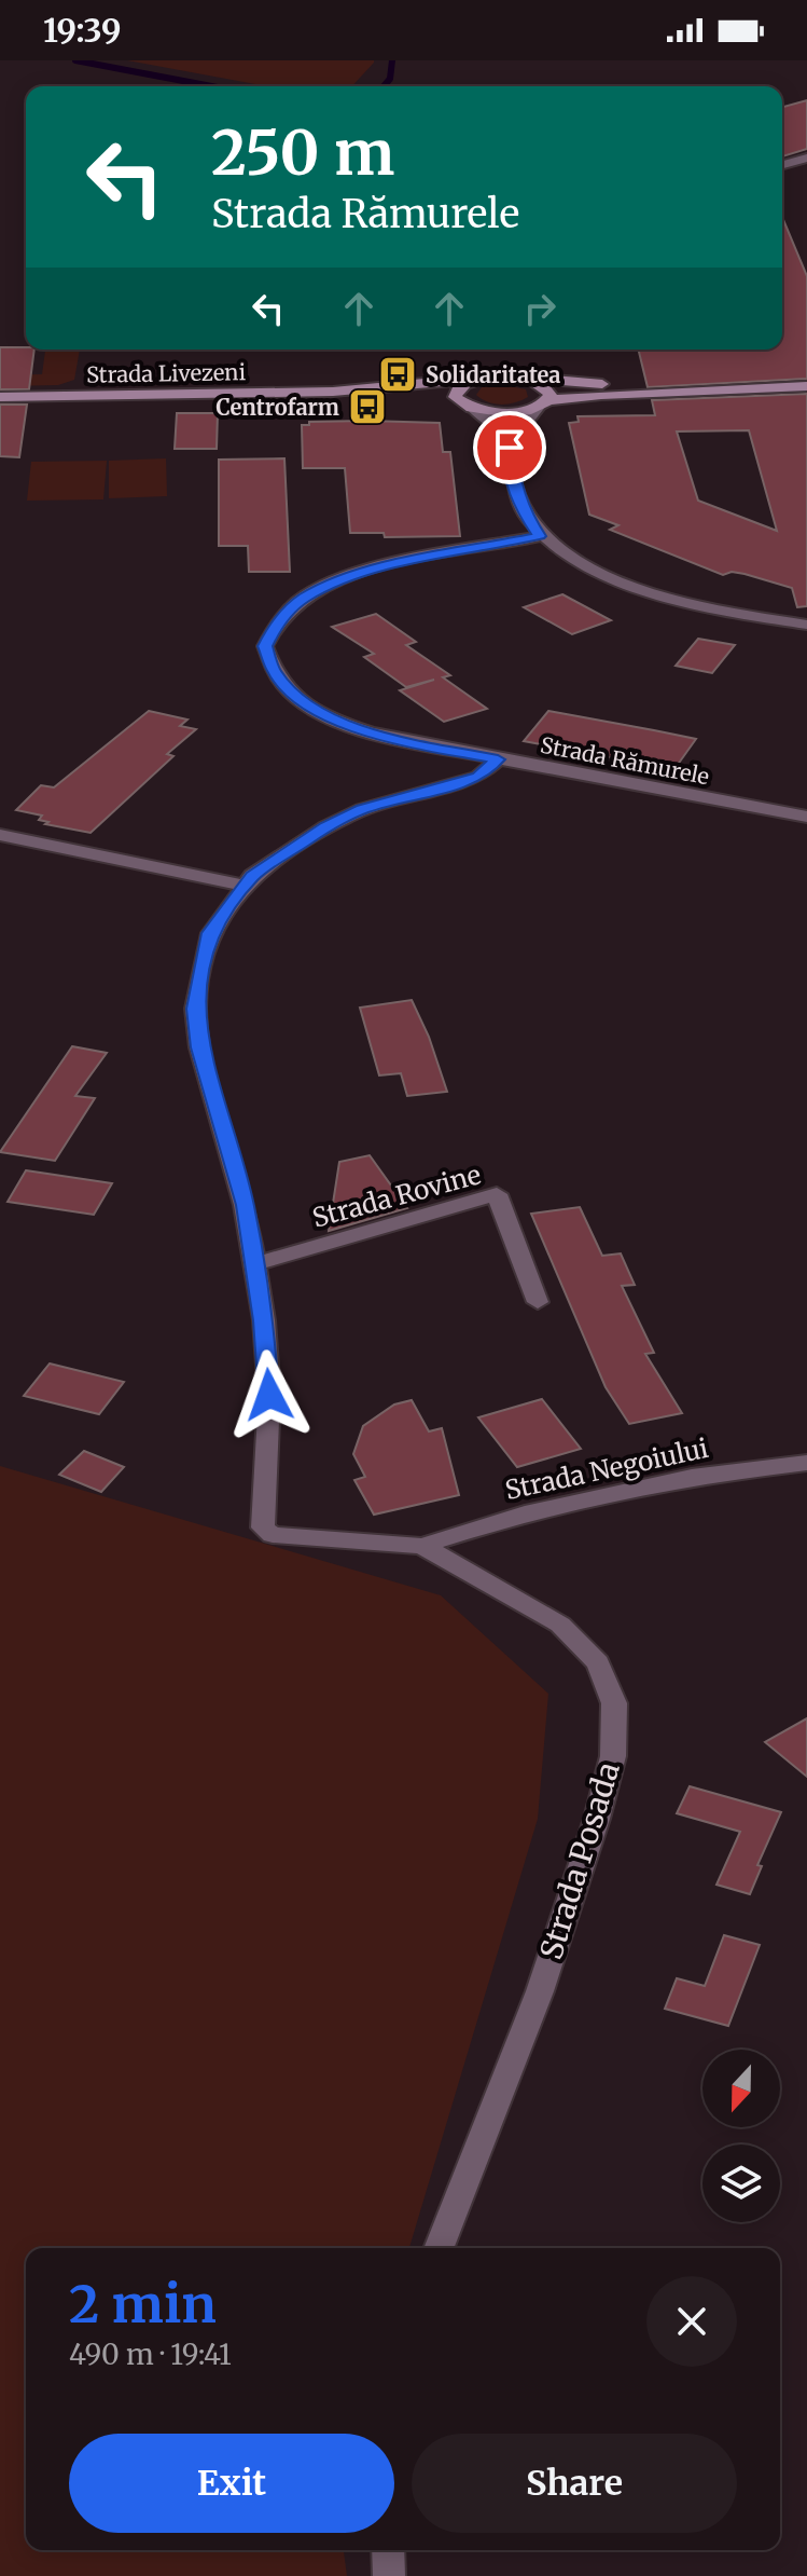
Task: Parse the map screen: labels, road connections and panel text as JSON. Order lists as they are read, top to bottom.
{
  "streets": {
    "main road": ["Strada Livezeni"],
    "street": [
      "Strada Rămurele",
      "Strada Rovine",
      "Strada Negoiului",
      "Strada Posada"
    ]
  },
  "crossings": [
    ["Strada Negoiului", "Strada Posada"]
  ],
  "places": {
    "bus stop": ["Solidaritatea", "Centrofarm"]
  },
  "north": "bottom",
  "page": {
    "status": "19:39",
    "turn": ["250 m", "Strada Rămurele"],
    "heading": ["2 min", "490 m · 19:41"],
    "buttons": ["Exit", "Share"]
  }
}
